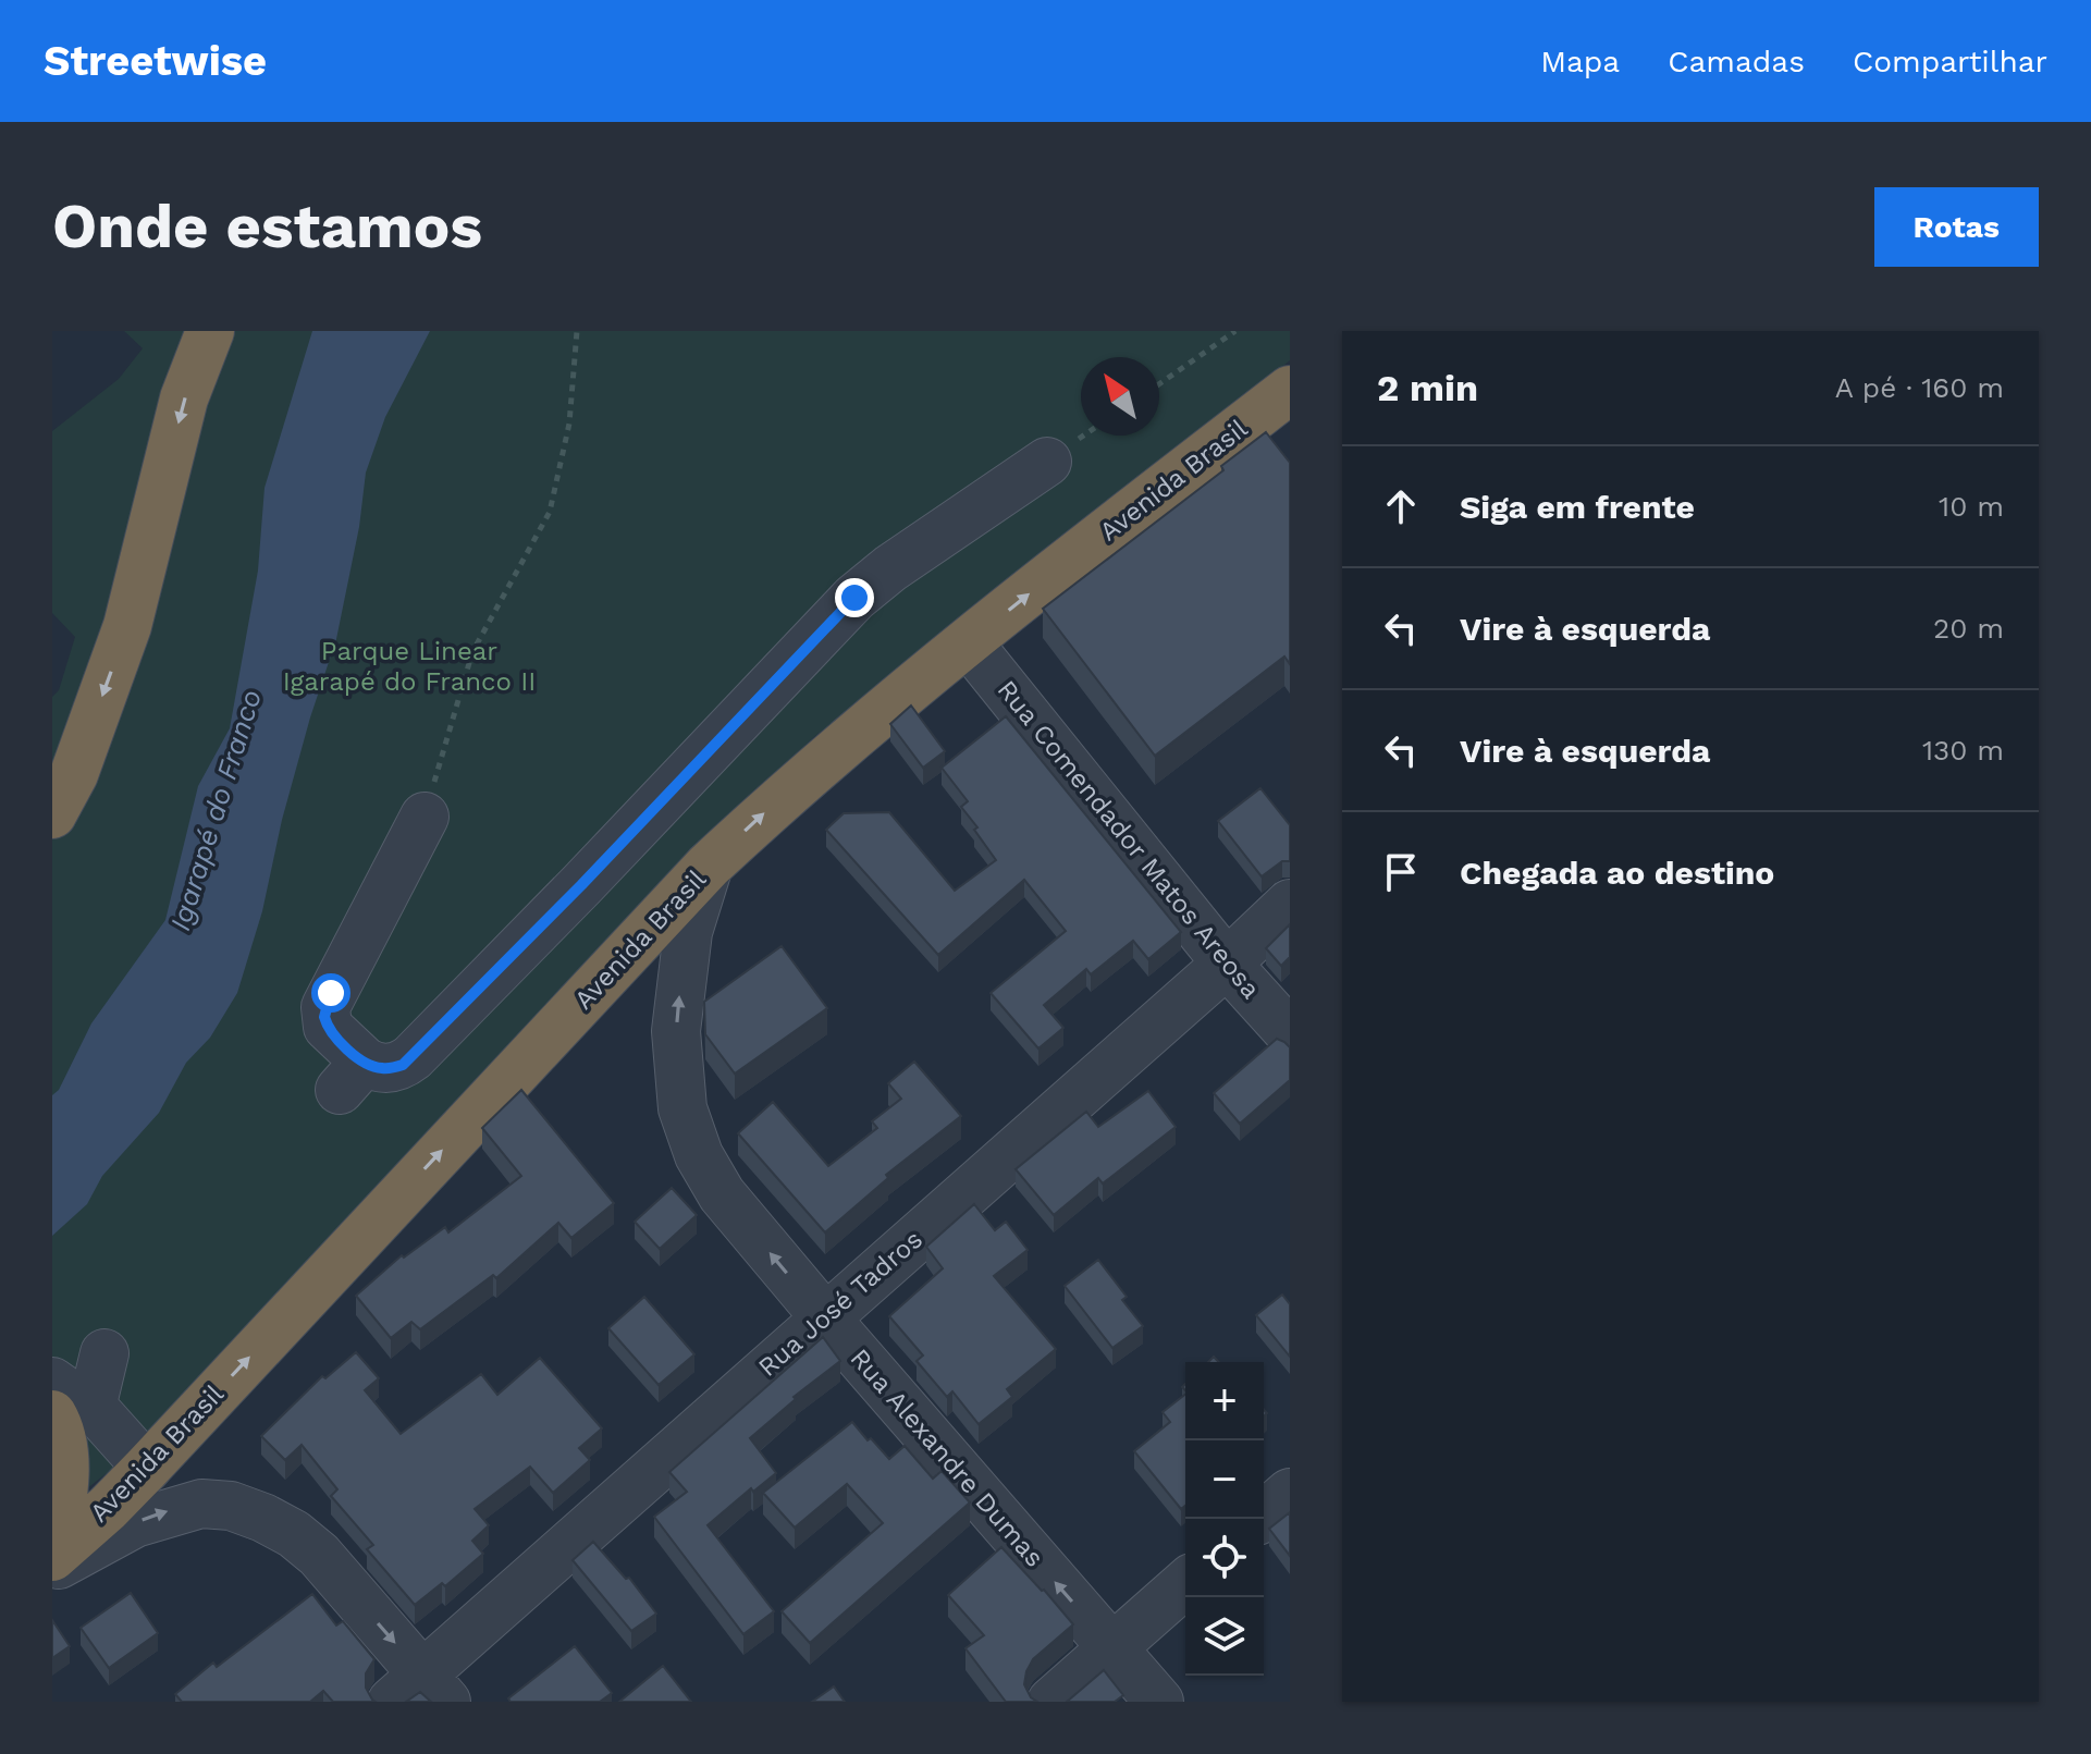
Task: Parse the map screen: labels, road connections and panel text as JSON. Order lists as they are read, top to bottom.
{
  "streets": {
    "highway": ["Avenida Brasil"],
    "street": ["Rua Comendador Matos Areosa", "Rua José Tadros", "Rua Alexandre Dumas"]
  },
  "crossings": [
    ["Avenida Brasil", "Rua Comendador Matos Areosa"],
    ["Avenida Brasil", "Rua Alexandre Dumas"],
    ["Rua Comendador Matos Areosa", "Rua José Tadros"],
    ["Rua José Tadros", "Rua Alexandre Dumas"]
  ],
  "one_way": ["Avenida Brasil", "Rua Alexandre Dumas"],
  "water": ["Igarapé do Franco"],
  "parks": ["Parque Linear Igarapé do Franco II"],
  "north": "top left",
  "page": {
    "header": "Streetwise",
    "nav": ["Mapa", "Camadas", "Compartilhar"],
    "buttons": "Rotas",
    "title": "Onde estamos",
    "heading": ["2 min", "A pé · 160 m"],
    "list": [
      ["Siga em frente", "10 m"],
      ["Vire à esquerda", "20 m"],
      ["Vire à esquerda", "130 m"],
      "Chegada ao destino"
    ],
    "map_buttons": ["+", "−"]
  }
}
